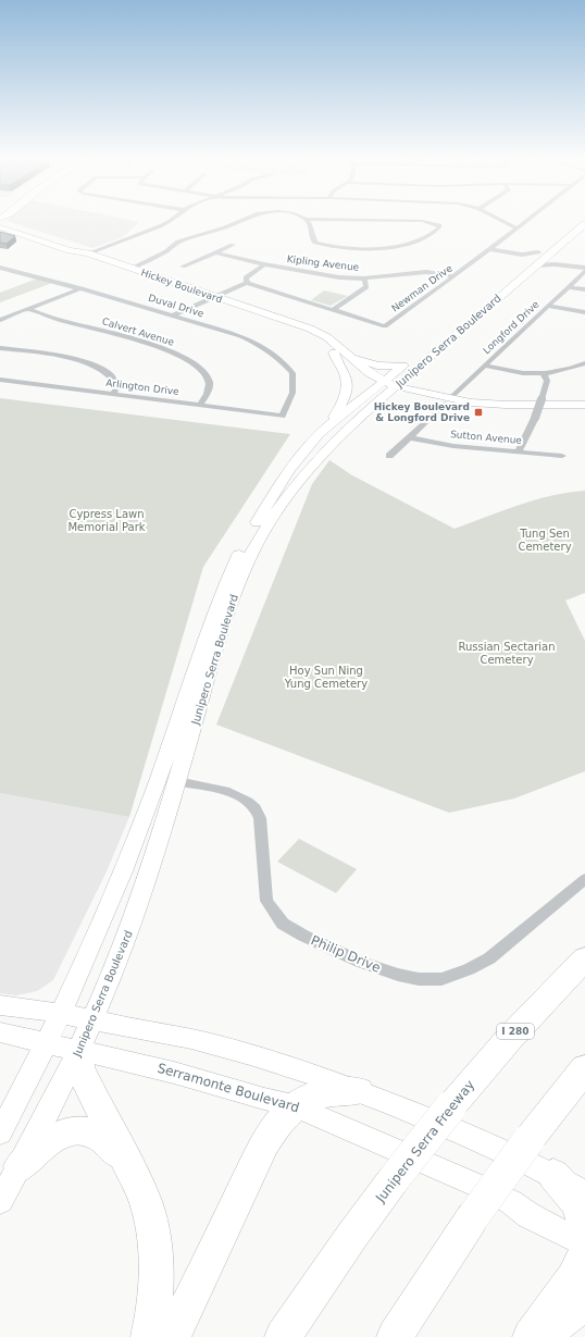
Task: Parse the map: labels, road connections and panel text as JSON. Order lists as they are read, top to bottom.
{
  "streets": {
    "highway": ["I 280", "Junipero Serra Freeway"],
    "main road": ["Hickey Boulevard", "Junipero Serra Boulevard", "Serramonte Boulevard"],
    "street": [
      "Kipling Avenue",
      "Newman Drive",
      "Duval Drive",
      "Longford Drive",
      "Calvert Avenue",
      "Arlington Drive",
      "Sutton Avenue",
      "Philip Drive"
    ]
  },
  "crossings": [
    ["Kipling Avenue", "Newman Drive"],
    ["Hickey Boulevard", "Longford Drive"],
    ["Hickey Boulevard", "Junipero Serra Boulevard"],
    ["Duval Drive", "Arlington Drive"],
    ["Longford Drive", "Sutton Avenue"],
    ["Calvert Avenue", "Arlington Drive"],
    ["Junipero Serra Boulevard", "Philip Drive"],
    ["Junipero Serra Boulevard", "Serramonte Boulevard"]
  ],
  "parks": [
    "Cypress Lawn Memorial Park",
    "Tung Sen Cemetery",
    "Russian Sectarian Cemetery",
    "Hoy Sun Ning Yung Cemetery"
  ],
  "places": {
    "transit": ["Hickey Boulevard & Longford Drive"]
  }
}
